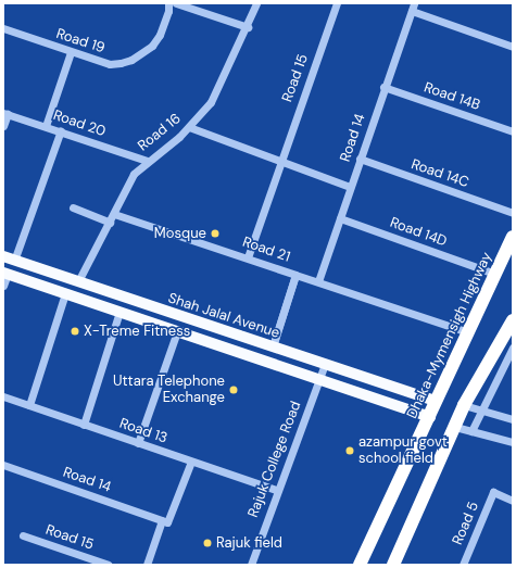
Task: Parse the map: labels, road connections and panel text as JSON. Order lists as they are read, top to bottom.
{
  "streets": {
    "highway": ["Dhaka-Mymensigh Highway"],
    "main road": ["Shah Jalal Avenue"],
    "street": [
      "Road 19",
      "Road 15",
      "Road 14B",
      "Road 20",
      "Road 16",
      "Road 14",
      "Road 14C",
      "Road 14D",
      "Road 21",
      "Road 13",
      "Rajuk College Road",
      "Road 5"
    ]
  },
  "crossings": [
    ["Road 15", "Road 21"],
    ["Road 14B", "Road 14"],
    ["Road 20", "Road 16"],
    ["Road 16", "Road 21"],
    ["Road 16", "Shah Jalal Avenue"],
    ["Road 14", "Road 14C"],
    ["Road 14", "Road 14D"],
    ["Road 14", "Road 21"],
    ["Road 21", "Shah Jalal Avenue"],
    ["Shah Jalal Avenue", "Dhaka-Mymensigh Highway"],
    ["Shah Jalal Avenue", "Rajuk College Road"],
    ["Road 13", "Rajuk College Road"]
  ],
  "places": [
    "Mosque",
    "X-Treme Fitness",
    "Uttara Telephone Exchange",
    "azampur govt school field",
    "Rajuk field"
  ]
}
